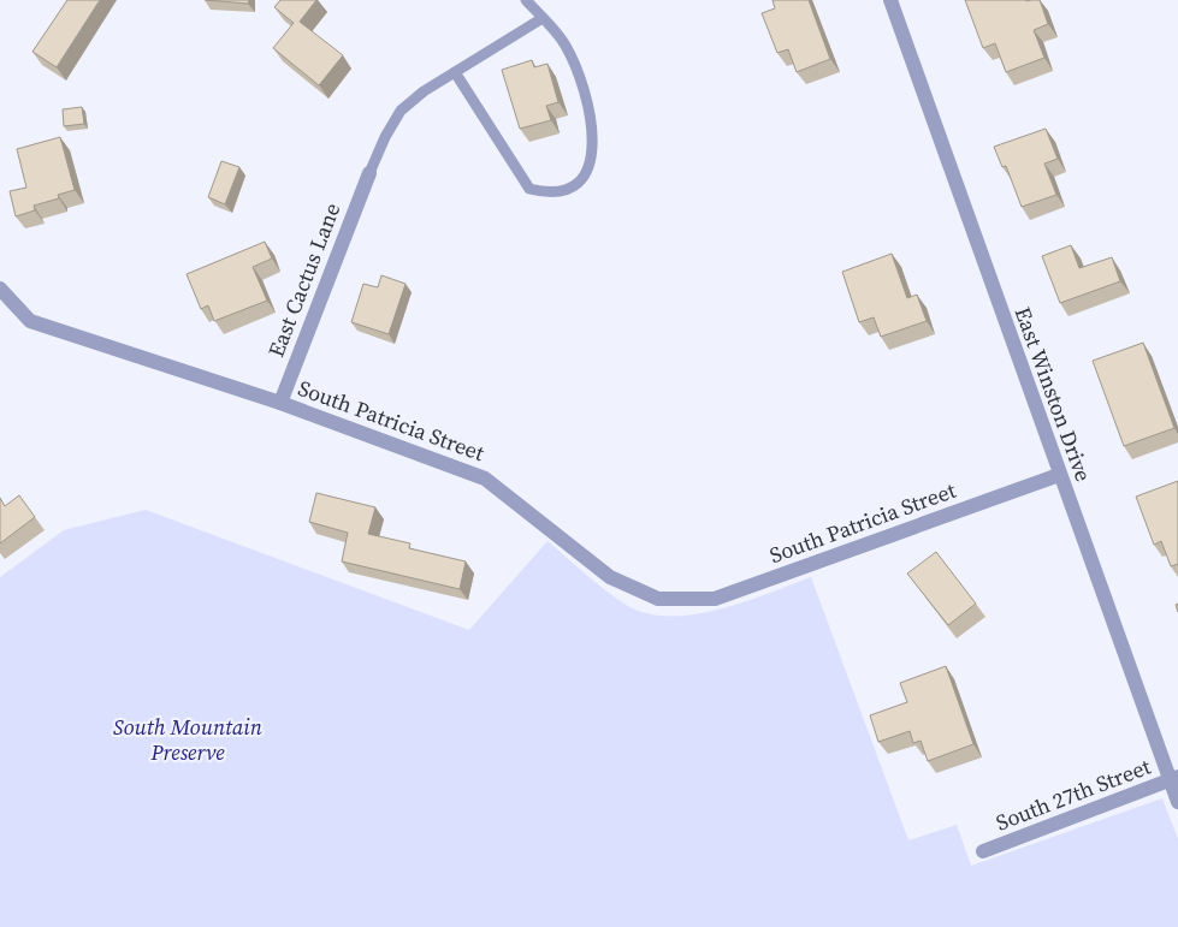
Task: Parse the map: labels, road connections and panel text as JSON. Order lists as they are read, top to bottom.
{
  "streets": {
    "street": [
      "East Cactus Lane",
      "East Winston Drive",
      "South Patricia Street",
      "South 27th Street"
    ]
  },
  "crossings": [
    ["East Cactus Lane", "South Patricia Street"],
    ["East Winston Drive", "South Patricia Street"],
    ["East Winston Drive", "South 27th Street"]
  ],
  "parks": ["South Mountain Preserve"]
}
